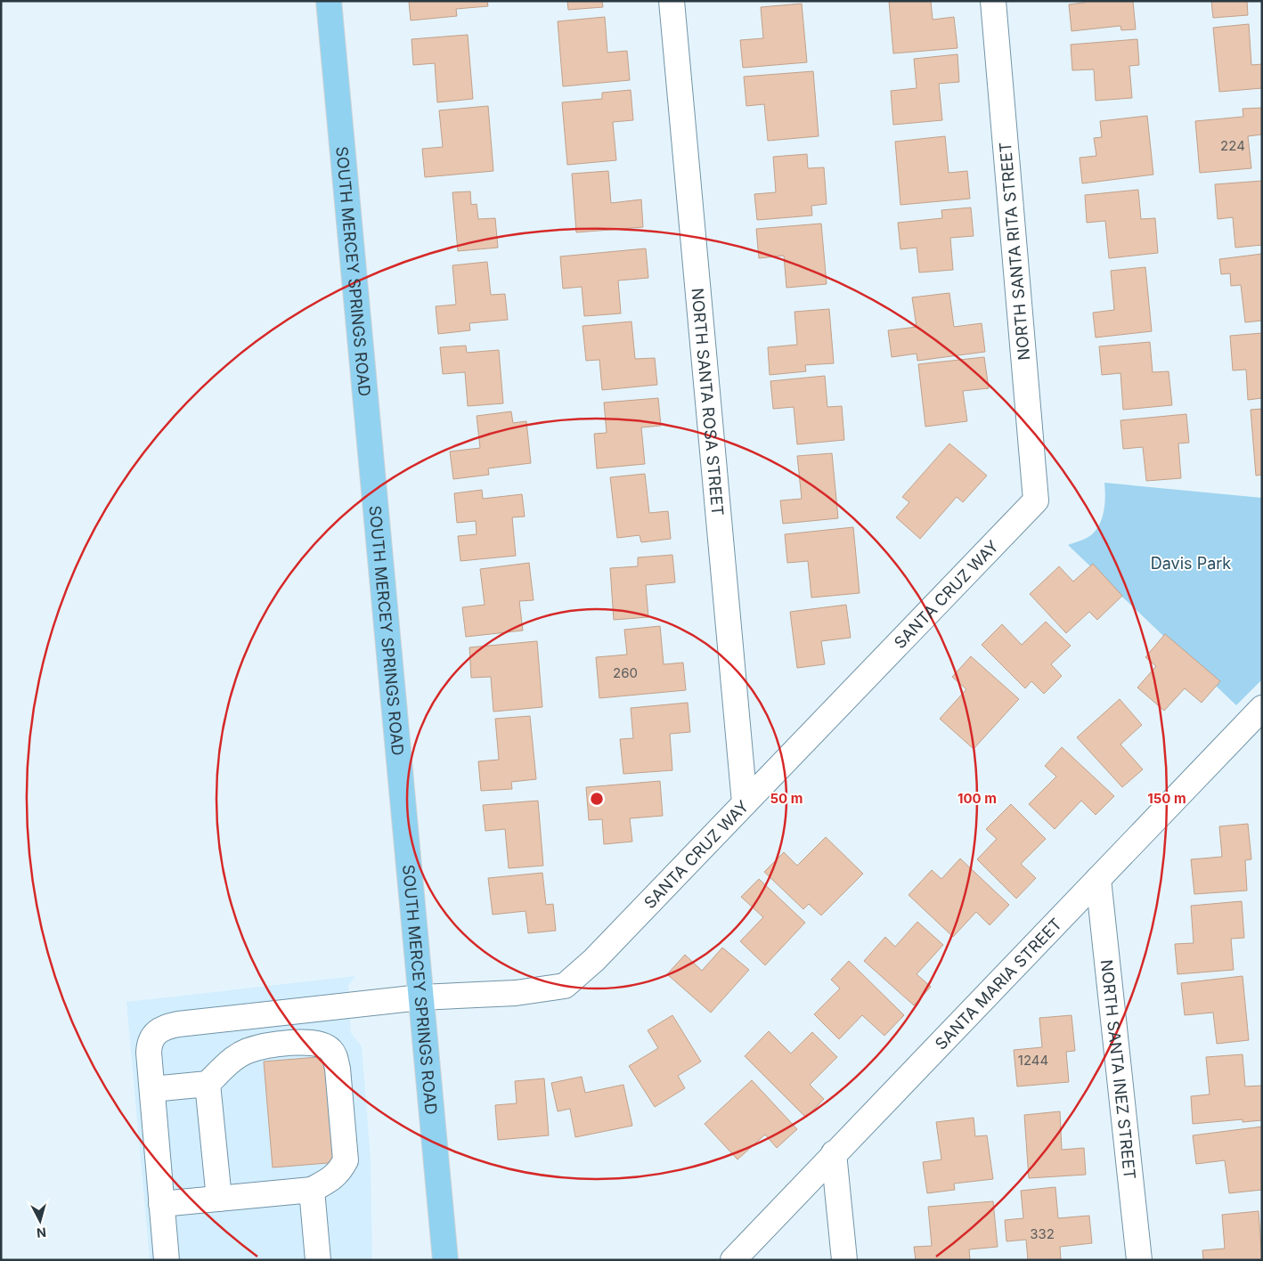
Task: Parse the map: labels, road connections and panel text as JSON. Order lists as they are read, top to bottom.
{
  "streets": {
    "main road": ["SOUTH MERCEY SPRINGS ROAD"],
    "street": [
      "NORTH SANTA RITA STREET",
      "NORTH SANTA ROSA STREET",
      "SANTA CRUZ WAY",
      "SANTA MARIA STREET",
      "NORTH SANTA INEZ STREET"
    ]
  },
  "crossings": [
    ["NORTH SANTA RITA STREET", "SANTA CRUZ WAY"],
    ["SOUTH MERCEY SPRINGS ROAD", "SANTA CRUZ WAY"],
    ["NORTH SANTA ROSA STREET", "SANTA CRUZ WAY"],
    ["SANTA MARIA STREET", "NORTH SANTA INEZ STREET"]
  ],
  "parks": ["Davis Park"],
  "house_numbers": [
    "224",
    "260",
    "1244",
    "332"
  ],
  "north": "bottom",
  "rings": ["50 m", "100 m", "150 m"]
}
